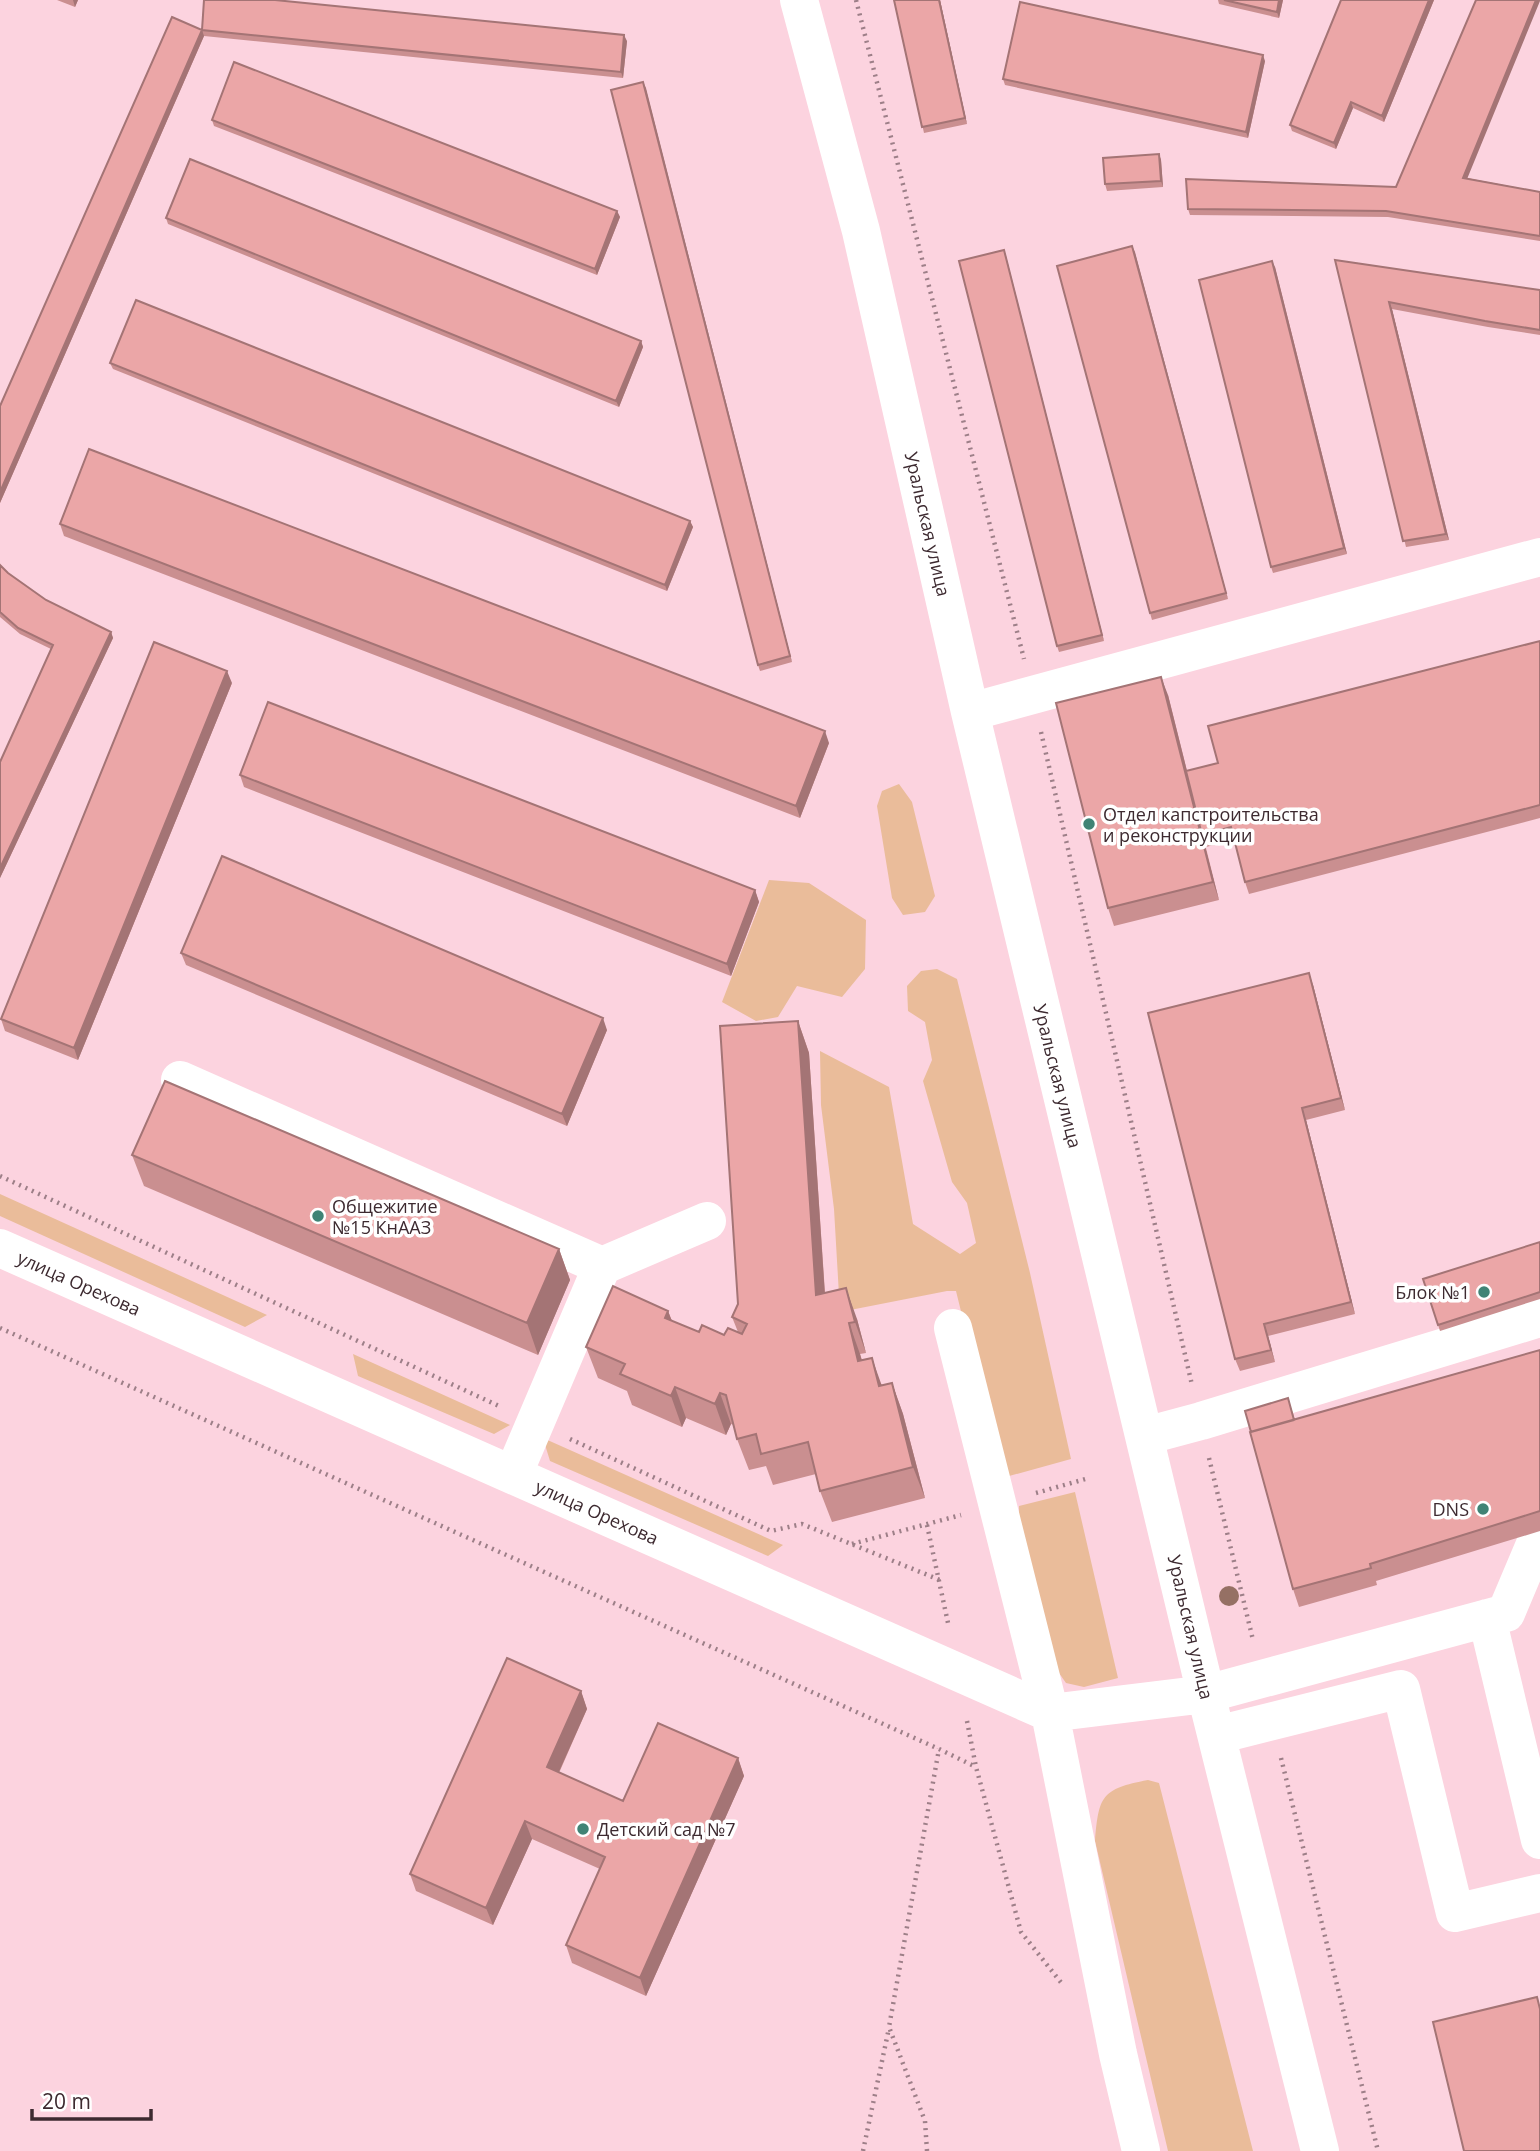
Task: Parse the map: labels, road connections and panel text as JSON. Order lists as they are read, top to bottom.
{
  "streets": {
    "street": ["Уральская улица", "улица Орехова"]
  },
  "places": [
    "Отдел капстроительства и реконструкции",
    "Общежитие №15 КнААЗ",
    "Блок №1",
    "DNS",
    "Детский сад №7"
  ],
  "scale_bar": "20 m"
}
